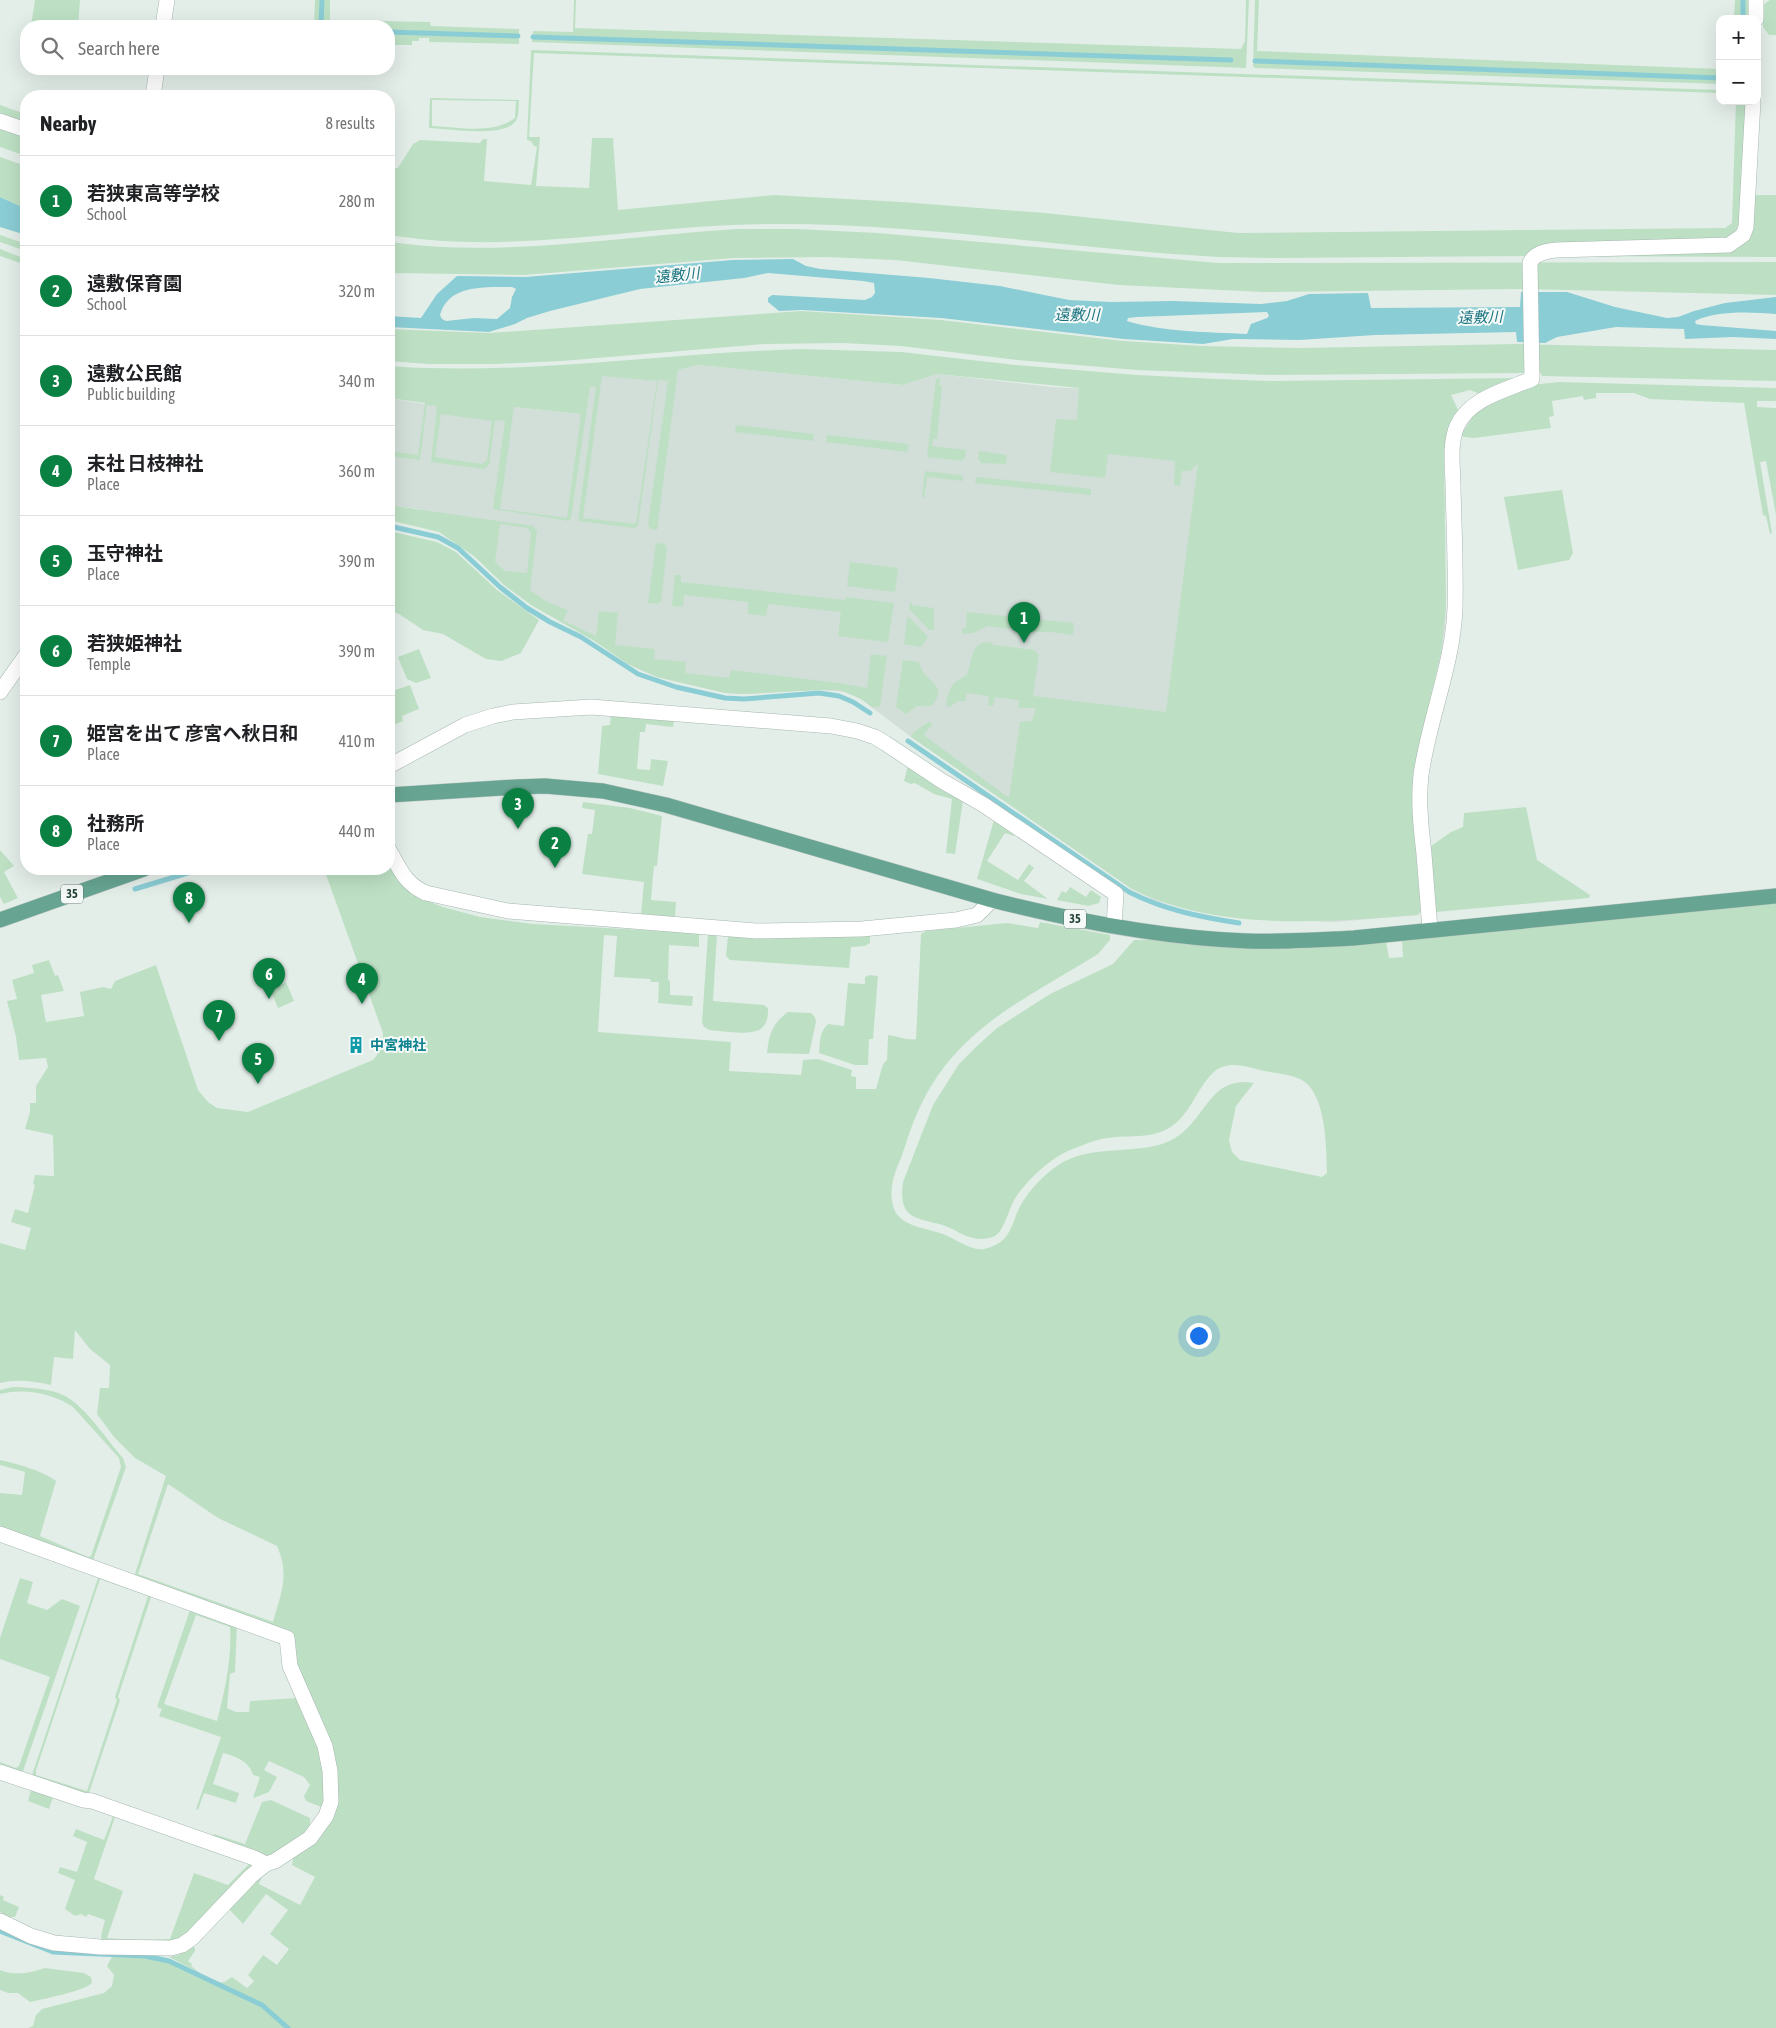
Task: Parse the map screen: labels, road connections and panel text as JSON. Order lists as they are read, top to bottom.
{
  "streets": {
    "main road": ["35"]
  },
  "water": ["遠敷川"],
  "places": {
    "building": ["中宮神社"]
  },
  "page": {
    "map_buttons": ["+", "−"],
    "search": "Search here",
    "heading": ["Nearby", "8 results"],
    "list": [
      {
        "mark": "1",
        "name": "若狭東高等学校",
        "note": "School",
        "value": "280 m"
      },
      {
        "mark": "2",
        "name": "遠敷保育園",
        "note": "School",
        "value": "320 m"
      },
      {
        "mark": "3",
        "name": "遠敷公民館",
        "note": "Public building",
        "value": "340 m"
      },
      {
        "mark": "4",
        "name": "末社 日枝神社",
        "note": "Place",
        "value": "360 m"
      },
      {
        "mark": "5",
        "name": "玉守神社",
        "note": "Place",
        "value": "390 m"
      },
      {
        "mark": "6",
        "name": "若狭姫神社",
        "note": "Temple",
        "value": "390 m"
      },
      {
        "mark": "7",
        "name": "姫宮を出て 彦宮へ秋日和",
        "note": "Place",
        "value": "410 m"
      },
      {
        "mark": "8",
        "name": "社務所",
        "note": "Place",
        "value": "440 m"
      }
    ],
    "pins": [
      "1",
      "3",
      "2",
      "8",
      "6",
      "4",
      "7",
      "5"
    ]
  }
}
